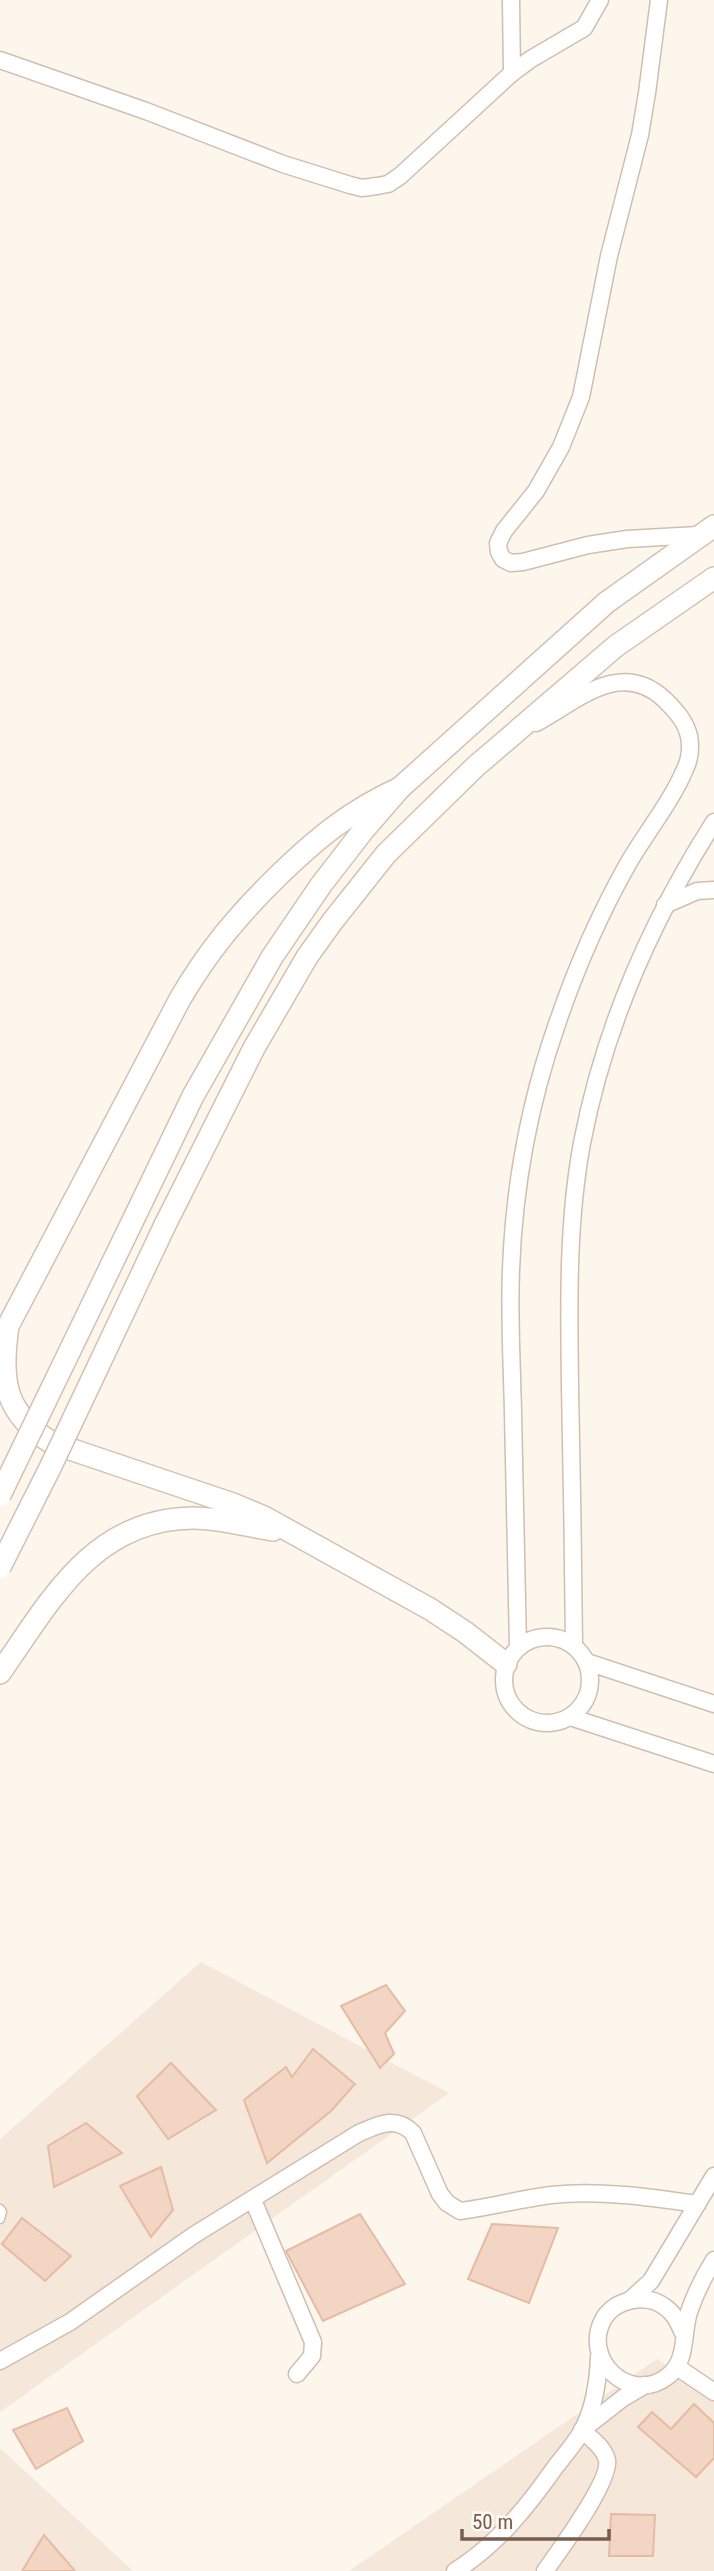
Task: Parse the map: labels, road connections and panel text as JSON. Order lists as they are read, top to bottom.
{
  "scale_bar": "50 m"
}
